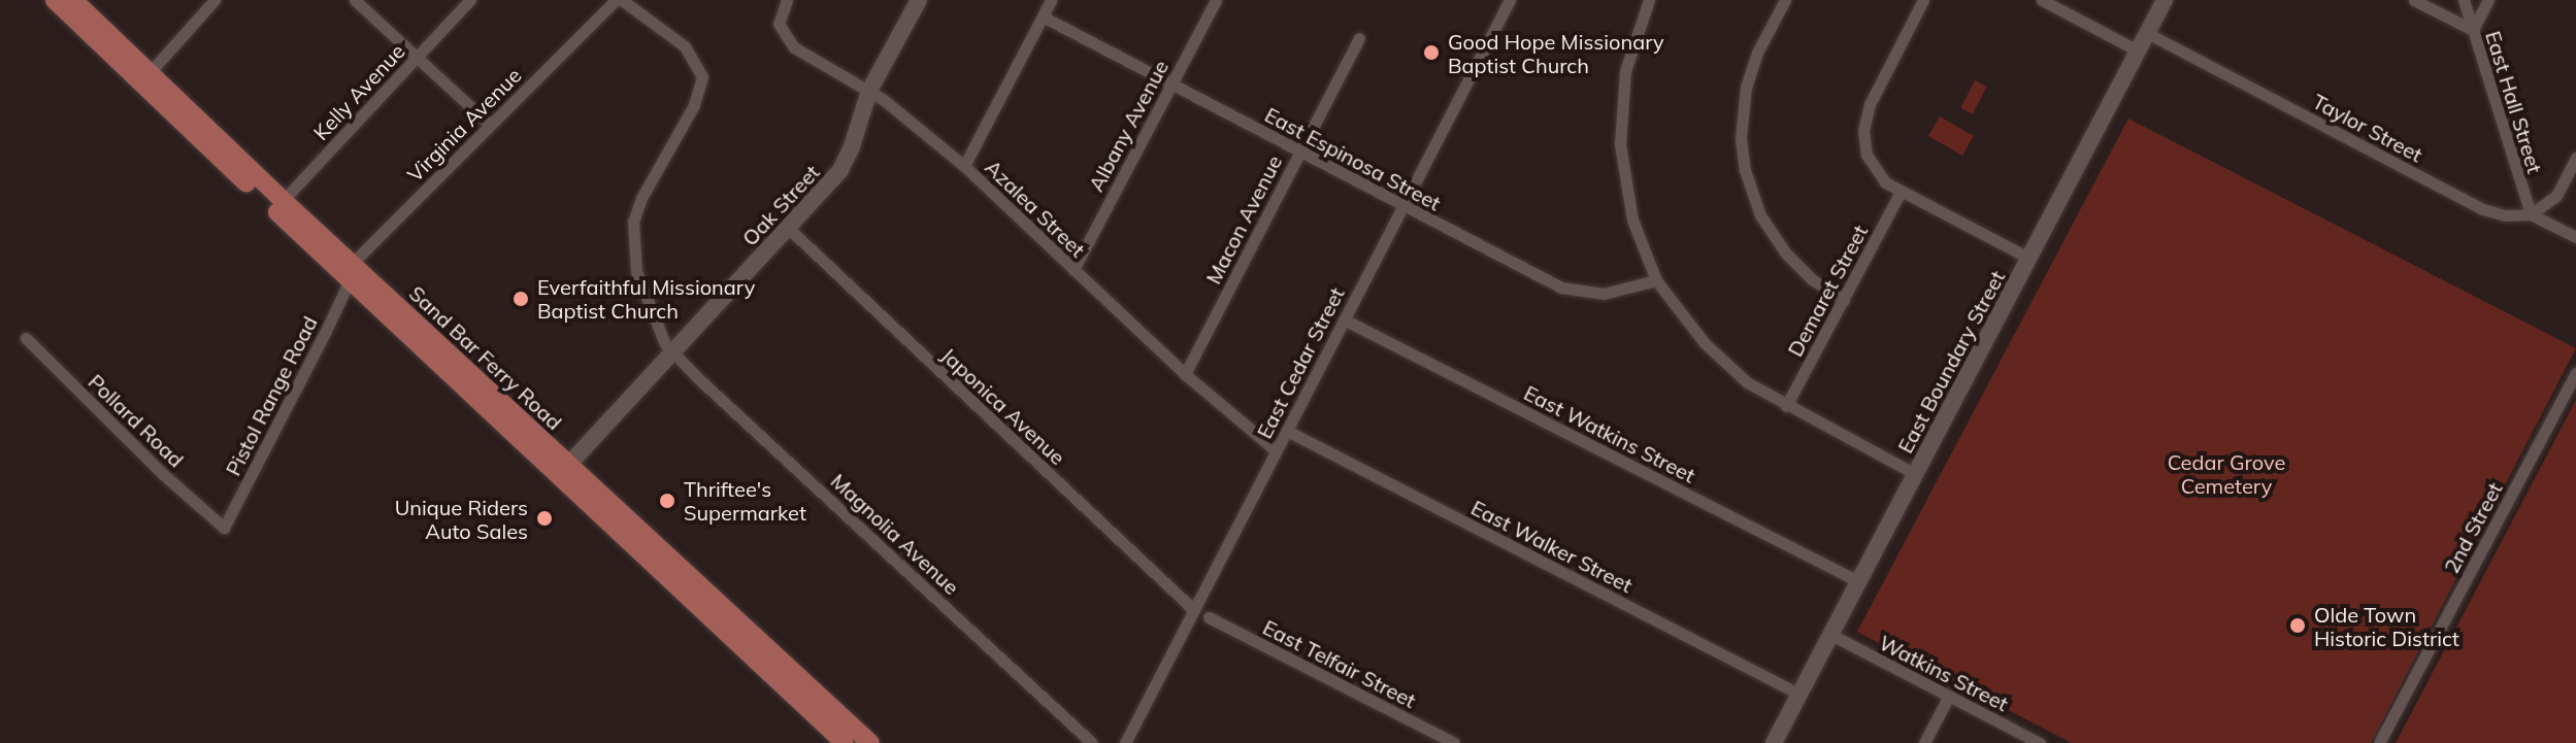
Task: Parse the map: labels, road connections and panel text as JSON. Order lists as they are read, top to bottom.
{
  "streets": {
    "main road": ["Oak Street", "Sand Bar Ferry Road", "East Boundary Street"],
    "street": [
      "Kelly Avenue",
      "East Hall Street",
      "Virginia Avenue",
      "Albany Avenue",
      "Taylor Street",
      "East Espinosa Street",
      "Azalea Street",
      "Macon Avenue",
      "Demaret Street",
      "East Cedar Street",
      "Pistol Range Road",
      "Japonica Avenue",
      "Pollard Road",
      "East Watkins Street",
      "2nd Street",
      "Magnolia Avenue",
      "East Walker Street",
      "East Telfair Street",
      "Watkins Street"
    ]
  },
  "crossings": [
    ["Kelly Avenue", "Sand Bar Ferry Road"],
    ["East Hall Street", "Taylor Street"],
    ["Virginia Avenue", "Sand Bar Ferry Road"],
    ["Virginia Avenue", "Pistol Range Road"],
    ["Virginia Avenue", "Magnolia Avenue"],
    ["Albany Avenue", "East Espinosa Street"],
    ["Albany Avenue", "Azalea Street"],
    ["Taylor Street", "East Boundary Street"],
    ["East Espinosa Street", "Macon Avenue"],
    ["East Espinosa Street", "East Cedar Street"],
    ["Oak Street", "Azalea Street"],
    ["Oak Street", "Sand Bar Ferry Road"],
    ["Oak Street", "Japonica Avenue"],
    ["Oak Street", "Magnolia Avenue"],
    ["Azalea Street", "Macon Avenue"],
    ["Azalea Street", "East Cedar Street"],
    ["Sand Bar Ferry Road", "Pistol Range Road"],
    ["East Boundary Street", "East Watkins Street"],
    ["East Boundary Street", "East Walker Street"],
    ["East Boundary Street", "Watkins Street"],
    ["East Cedar Street", "Japonica Avenue"],
    ["East Cedar Street", "East Watkins Street"],
    ["East Cedar Street", "East Walker Street"],
    ["Pistol Range Road", "Pollard Road"]
  ],
  "parks": ["Cedar Grove Cemetery"],
  "places": [
    "Good Hope Missionary Baptist Church",
    "Everfaithful Missionary Baptist Church",
    "Thriftee's Supermarket",
    "Unique Riders Auto Sales",
    "Olde Town Historic District"
  ]
}
